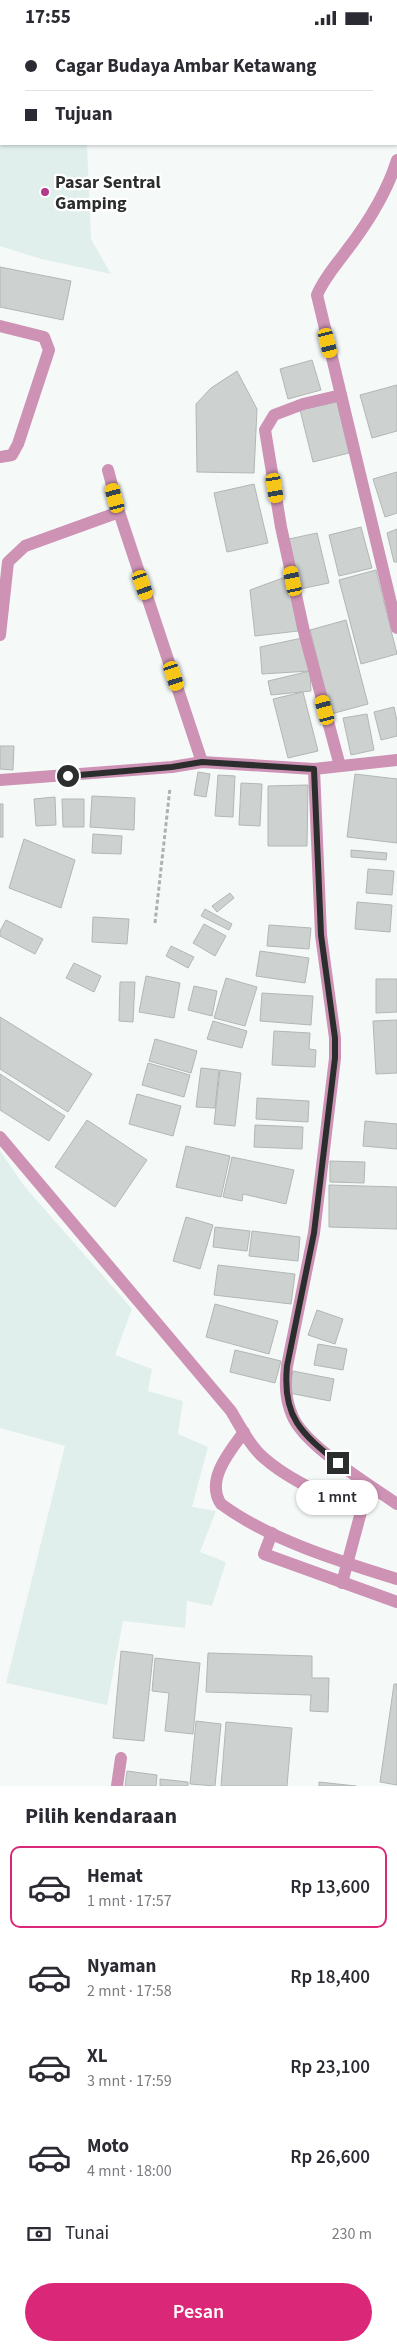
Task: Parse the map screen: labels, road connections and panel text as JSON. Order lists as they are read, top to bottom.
{
  "places": ["Pasar Sentral Gamping"],
  "page": {
    "status": "17:55",
    "banner": ["Cagar Budaya Ambar Ketawang", "Tujuan"],
    "bubble": "1 mnt",
    "heading": "Pilih kendaraan",
    "list": [
      {
        "name": "Hemat",
        "note": "1 mnt · 17:57",
        "value": "Rp 13,600"
      },
      {
        "name": "Nyaman",
        "note": "2 mnt · 17:58",
        "value": "Rp 18,400"
      },
      {
        "name": "XL",
        "note": "3 mnt · 17:59",
        "value": "Rp 23,100"
      },
      {
        "name": "Moto",
        "note": "4 mnt · 18:00",
        "value": "Rp 26,600"
      }
    ],
    "pay": ["Tunai", "230 m"],
    "buttons": "Pesan"
  }
}
